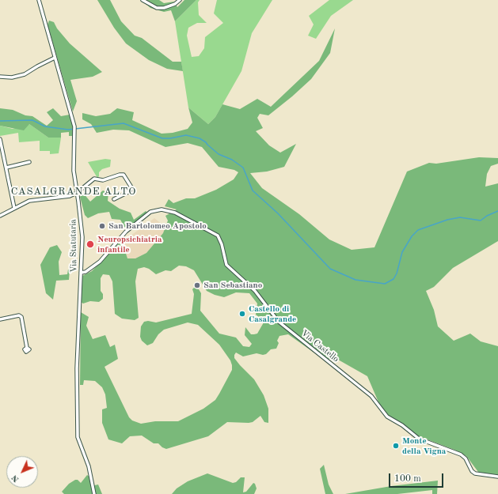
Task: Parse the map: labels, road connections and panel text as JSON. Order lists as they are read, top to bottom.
{
  "streets": {
    "street": ["Via Statutaria", "Via Castello"]
  },
  "crossings": [
    ["Via Statutaria", "Via Castello"]
  ],
  "districts": ["CASALGRANDE ALTO"],
  "places": [
    "San Bartolomeo Apostolo",
    "Neuropsichiatria infantile",
    "San Sebastiano",
    "Castello di Casalgrande",
    "Monte della Vigna"
  ],
  "scale_bar": "100 m",
  "north": "bottom left"
}
